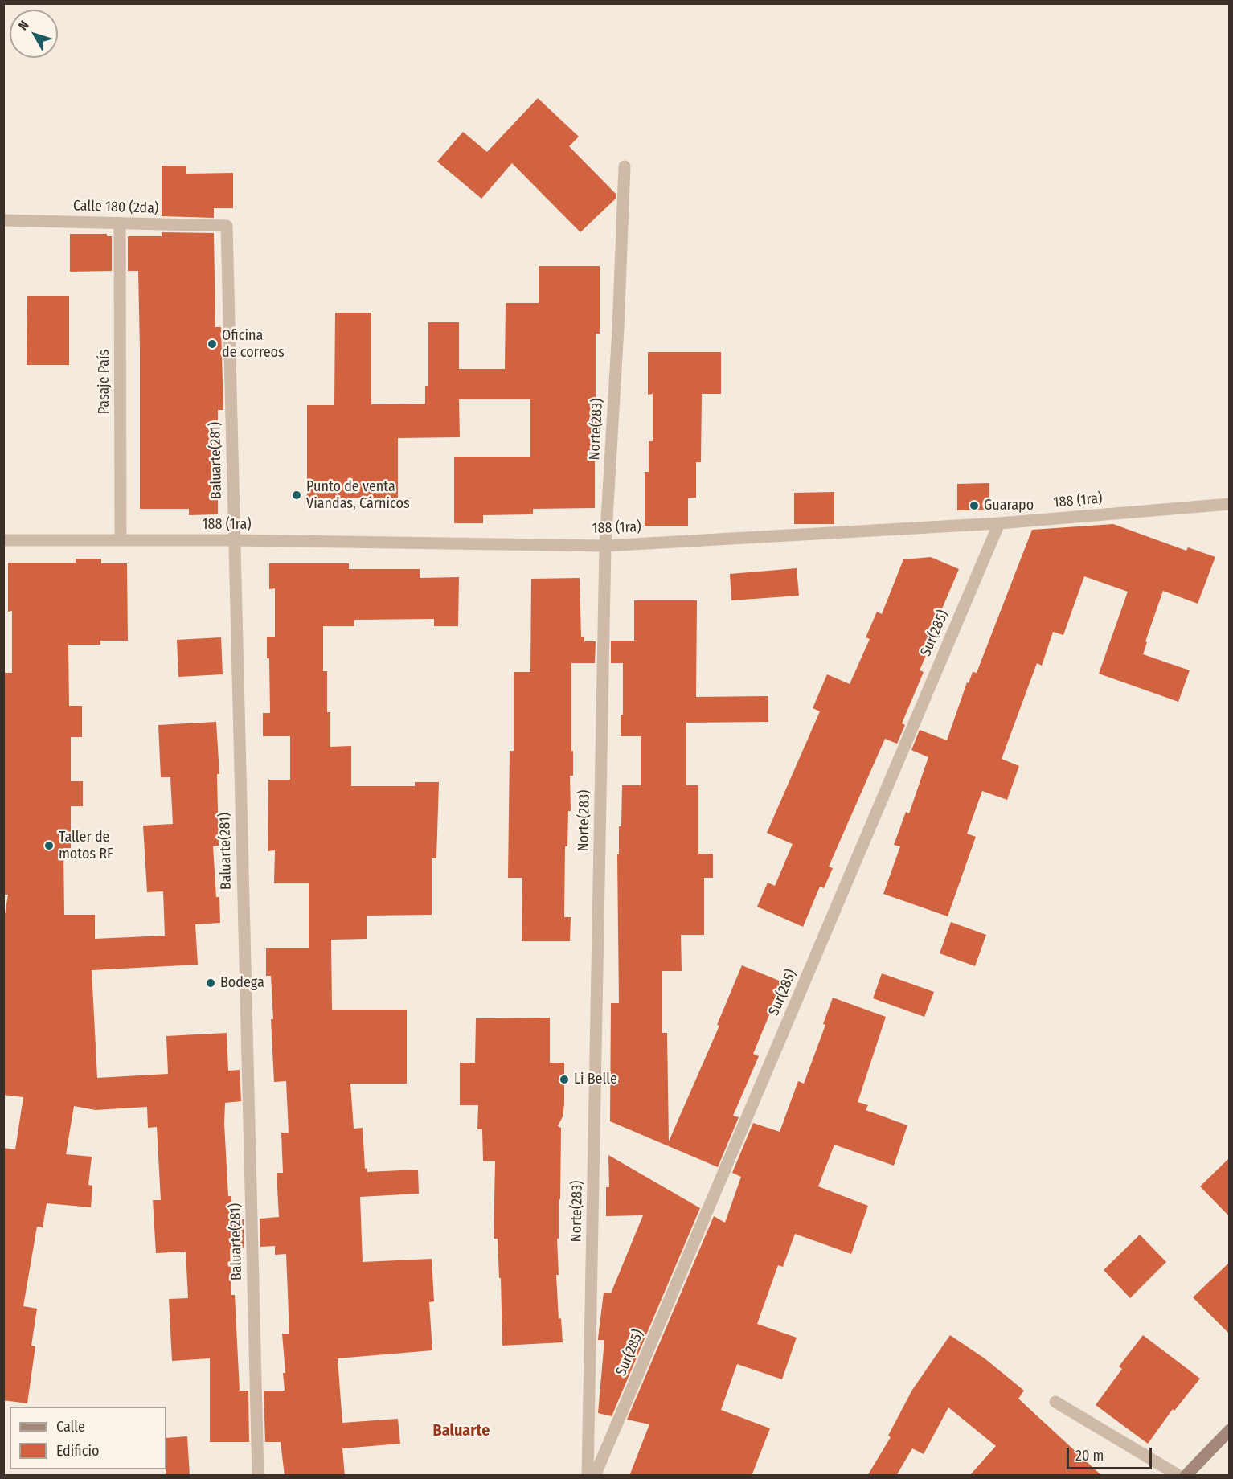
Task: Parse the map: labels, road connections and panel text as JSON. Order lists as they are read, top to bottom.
{
  "streets": {
    "street": [
      "Calle 180 (2da)",
      "Pasaje País",
      "Norte(283)",
      "Baluarte(281)",
      "188 (1ra)",
      "Sur(285)"
    ]
  },
  "crossings": [
    ["Calle 180 (2da)", "Pasaje País"],
    ["Calle 180 (2da)", "Baluarte(281)"],
    ["Pasaje País", "188 (1ra)"],
    ["Norte(283)", "188 (1ra)"],
    ["Baluarte(281)", "188 (1ra)"],
    ["188 (1ra)", "Sur(285)"]
  ],
  "districts": ["Baluarte"],
  "places": [
    "Oficina de correos",
    "Punto de venta Viandas, Cárnicos",
    "Guarapo",
    "Taller de motos RF",
    "Bodega",
    "Li Belle"
  ],
  "legend": ["Calle", "Edificio"],
  "scale_bar": "20 m",
  "north": "top left"
}
